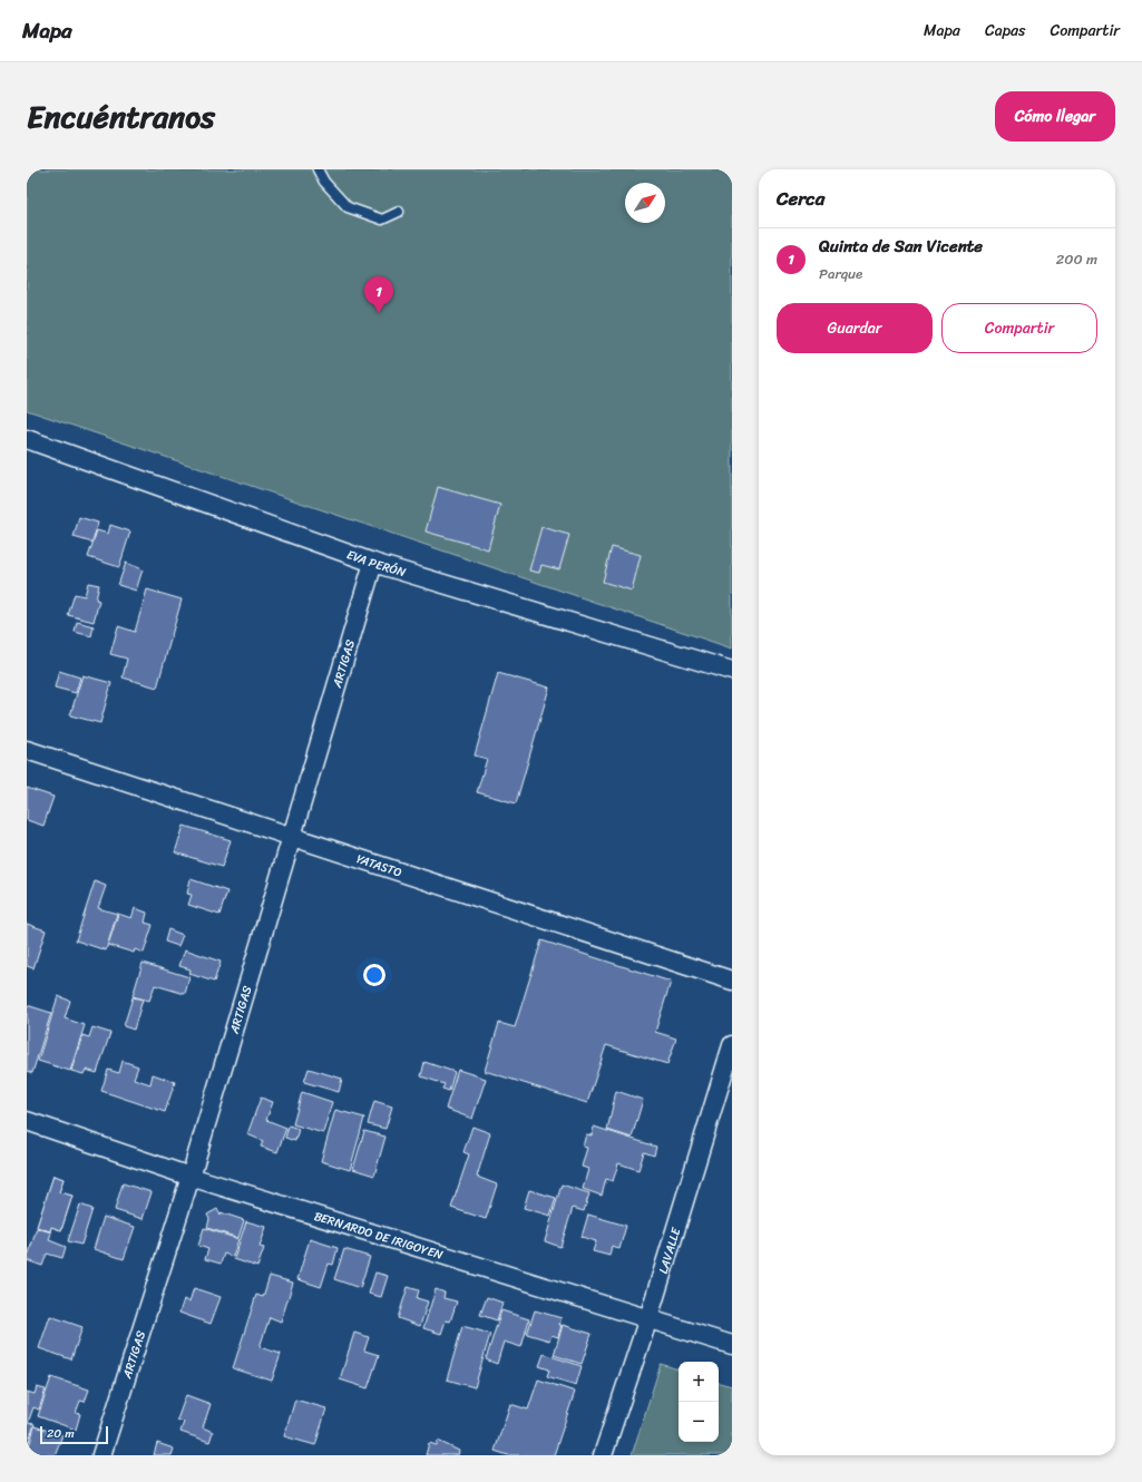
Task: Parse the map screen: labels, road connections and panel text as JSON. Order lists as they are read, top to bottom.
{
  "streets": {
    "street": [
      "EVA PERÓN",
      "ARTIGAS",
      "YATASTO",
      "BERNARDO DE IRIGOYEN",
      "LAVALLE"
    ]
  },
  "crossings": [
    ["EVA PERÓN", "ARTIGAS"],
    ["ARTIGAS", "YATASTO"],
    ["ARTIGAS", "BERNARDO DE IRIGOYEN"],
    ["BERNARDO DE IRIGOYEN", "LAVALLE"]
  ],
  "scale_bar": "20 m",
  "north": "top right",
  "page": {
    "header": "Mapa",
    "nav": ["Mapa", "Capas", "Compartir"],
    "title": "Encuéntranos",
    "buttons": [
      "Cómo llegar",
      ["Guardar", "Compartir"]
    ],
    "heading": "Cerca",
    "list": [
      {
        "mark": "1",
        "name": "Quinta de San Vicente",
        "note": "Parque",
        "value": "200 m"
      }
    ],
    "pins": "1",
    "map_buttons": ["+", "−"],
    "scale": "20 m"
  }
}
